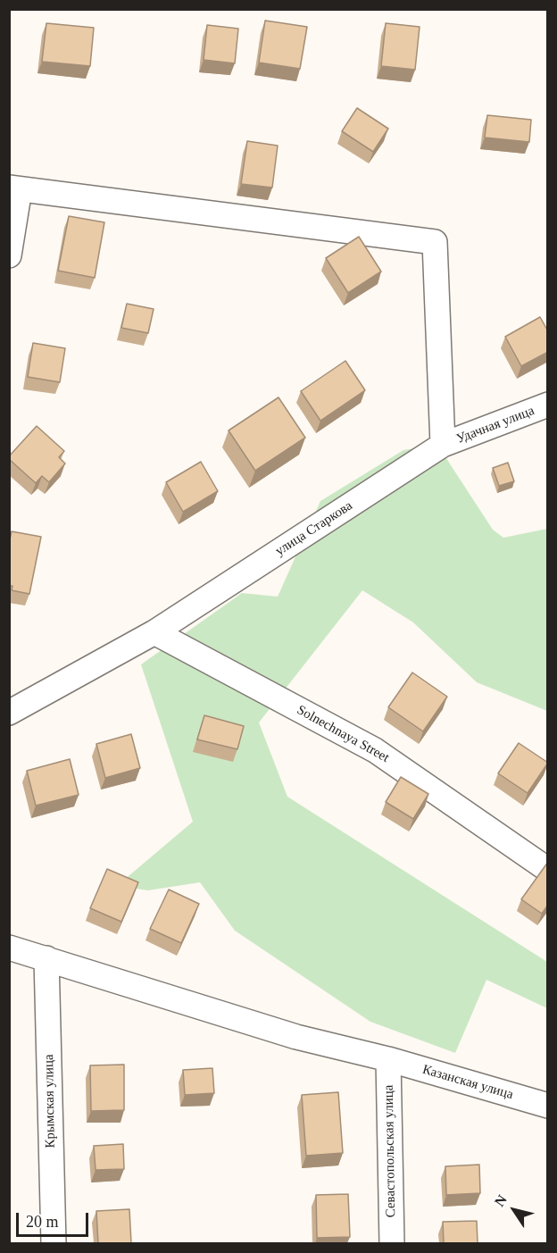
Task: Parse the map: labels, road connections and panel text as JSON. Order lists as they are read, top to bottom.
{
  "streets": {
    "street": [
      "Удачная улица",
      "улица Старкова",
      "Solnechnaya Street",
      "Казанская улица",
      "Крымская улица",
      "Севастопольская улица"
    ]
  },
  "crossings": [
    ["Удачная улица", "улица Старкова"],
    ["улица Старкова", "Solnechnaya Street"],
    ["Казанская улица", "Крымская улица"],
    ["Казанская улица", "Севастопольская улица"]
  ],
  "scale_bar": "20 m",
  "north": "top left"
}
